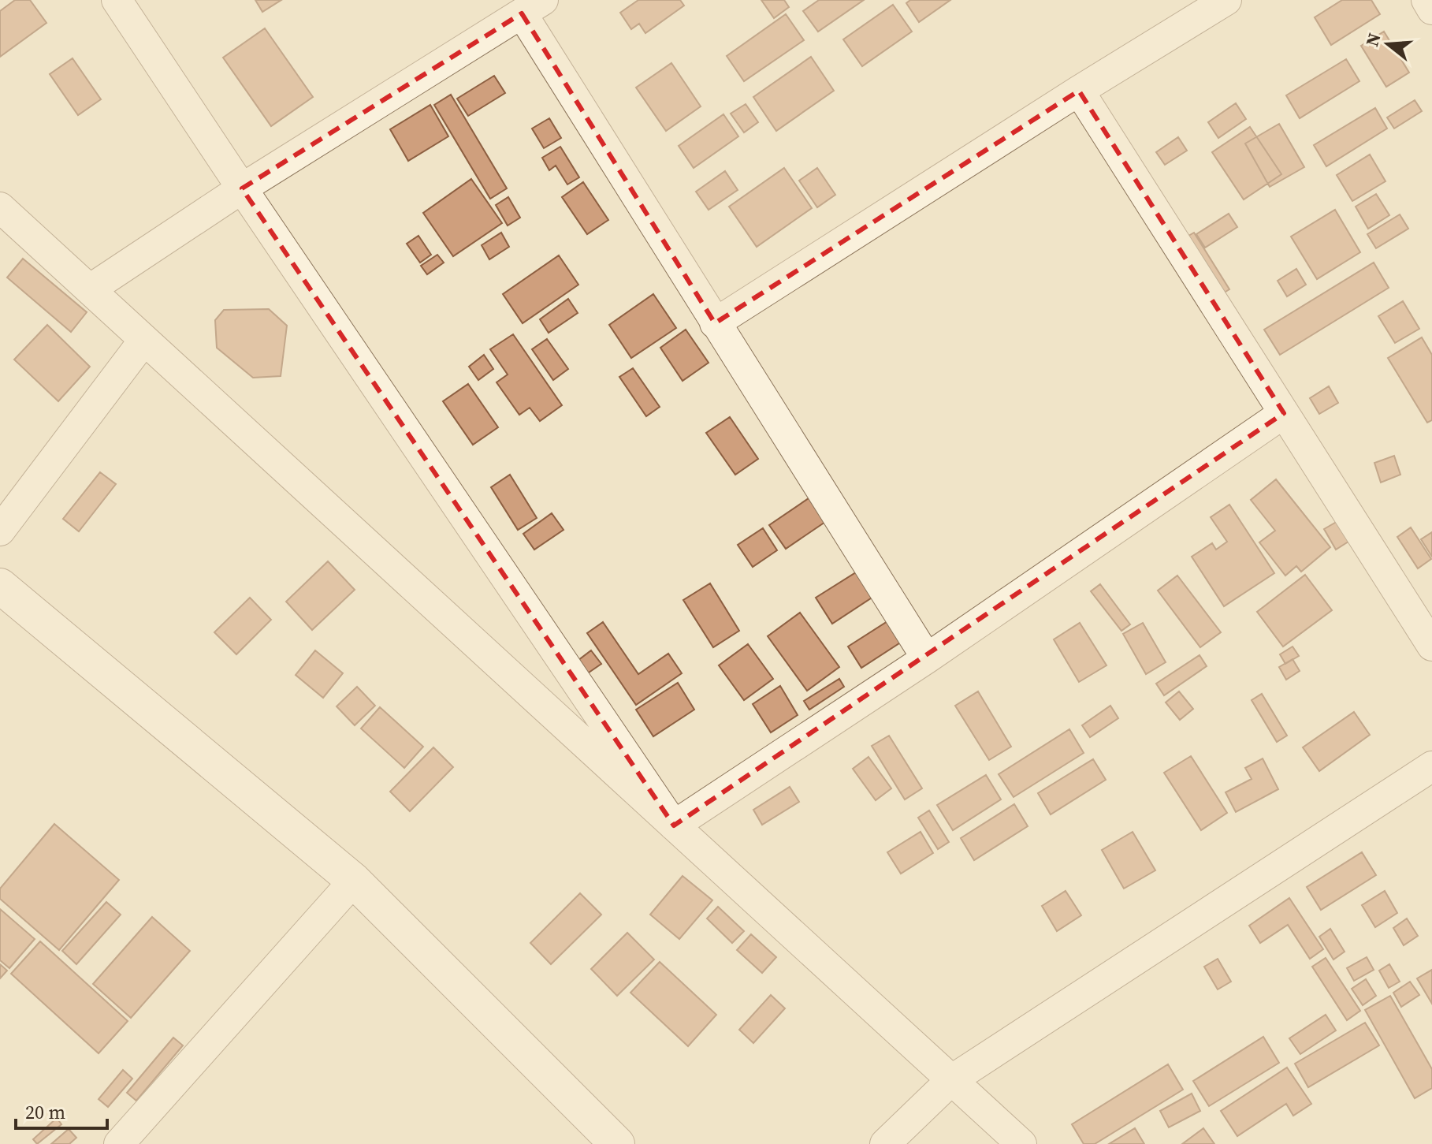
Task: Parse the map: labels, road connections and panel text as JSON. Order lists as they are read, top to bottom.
{
  "scale_bar": "20 m",
  "north": "left"
}
